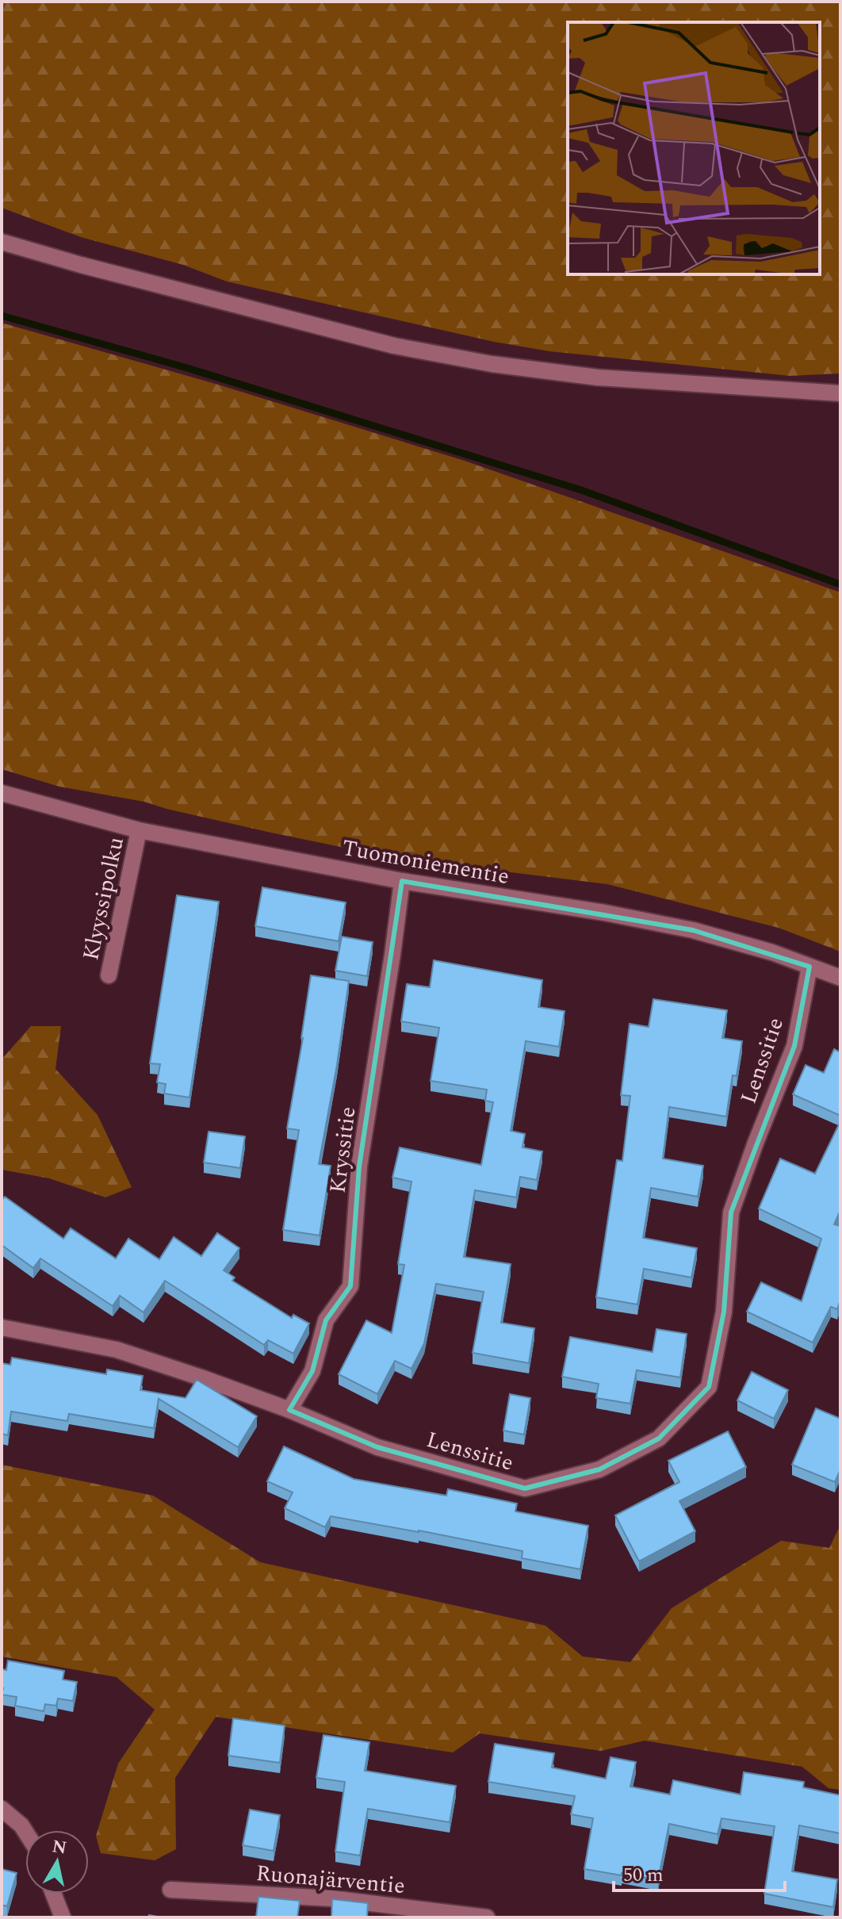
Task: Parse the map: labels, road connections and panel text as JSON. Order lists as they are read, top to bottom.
{
  "streets": {
    "street": [
      "Tuomoniementie",
      "Klyyssipolku",
      "Lenssitie",
      "Kryssitie",
      "Ruonajärventie"
    ]
  },
  "crossings": [
    ["Tuomoniementie", "Klyyssipolku"],
    ["Tuomoniementie", "Lenssitie"],
    ["Tuomoniementie", "Kryssitie"],
    ["Lenssitie", "Kryssitie"]
  ],
  "scale_bar": "50 m",
  "north": "top"
}
